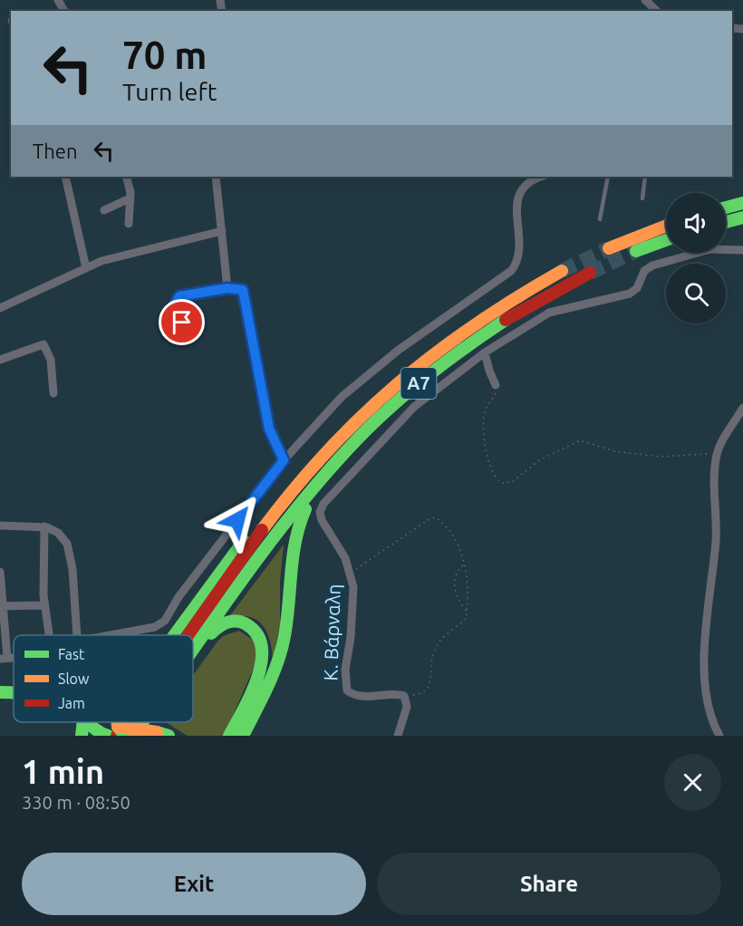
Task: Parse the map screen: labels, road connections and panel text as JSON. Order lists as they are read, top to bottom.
{
  "streets": {
    "main road": ["Α7"],
    "street": ["Κ. Βάρναλη"]
  },
  "legend": ["Fast", "Slow", "Jam"],
  "page": {
    "turn": ["70 m", "Turn left"],
    "then": "Then",
    "heading": ["1 min", "330 m · 08:50"],
    "buttons": ["Exit", "Share"]
  }
}
